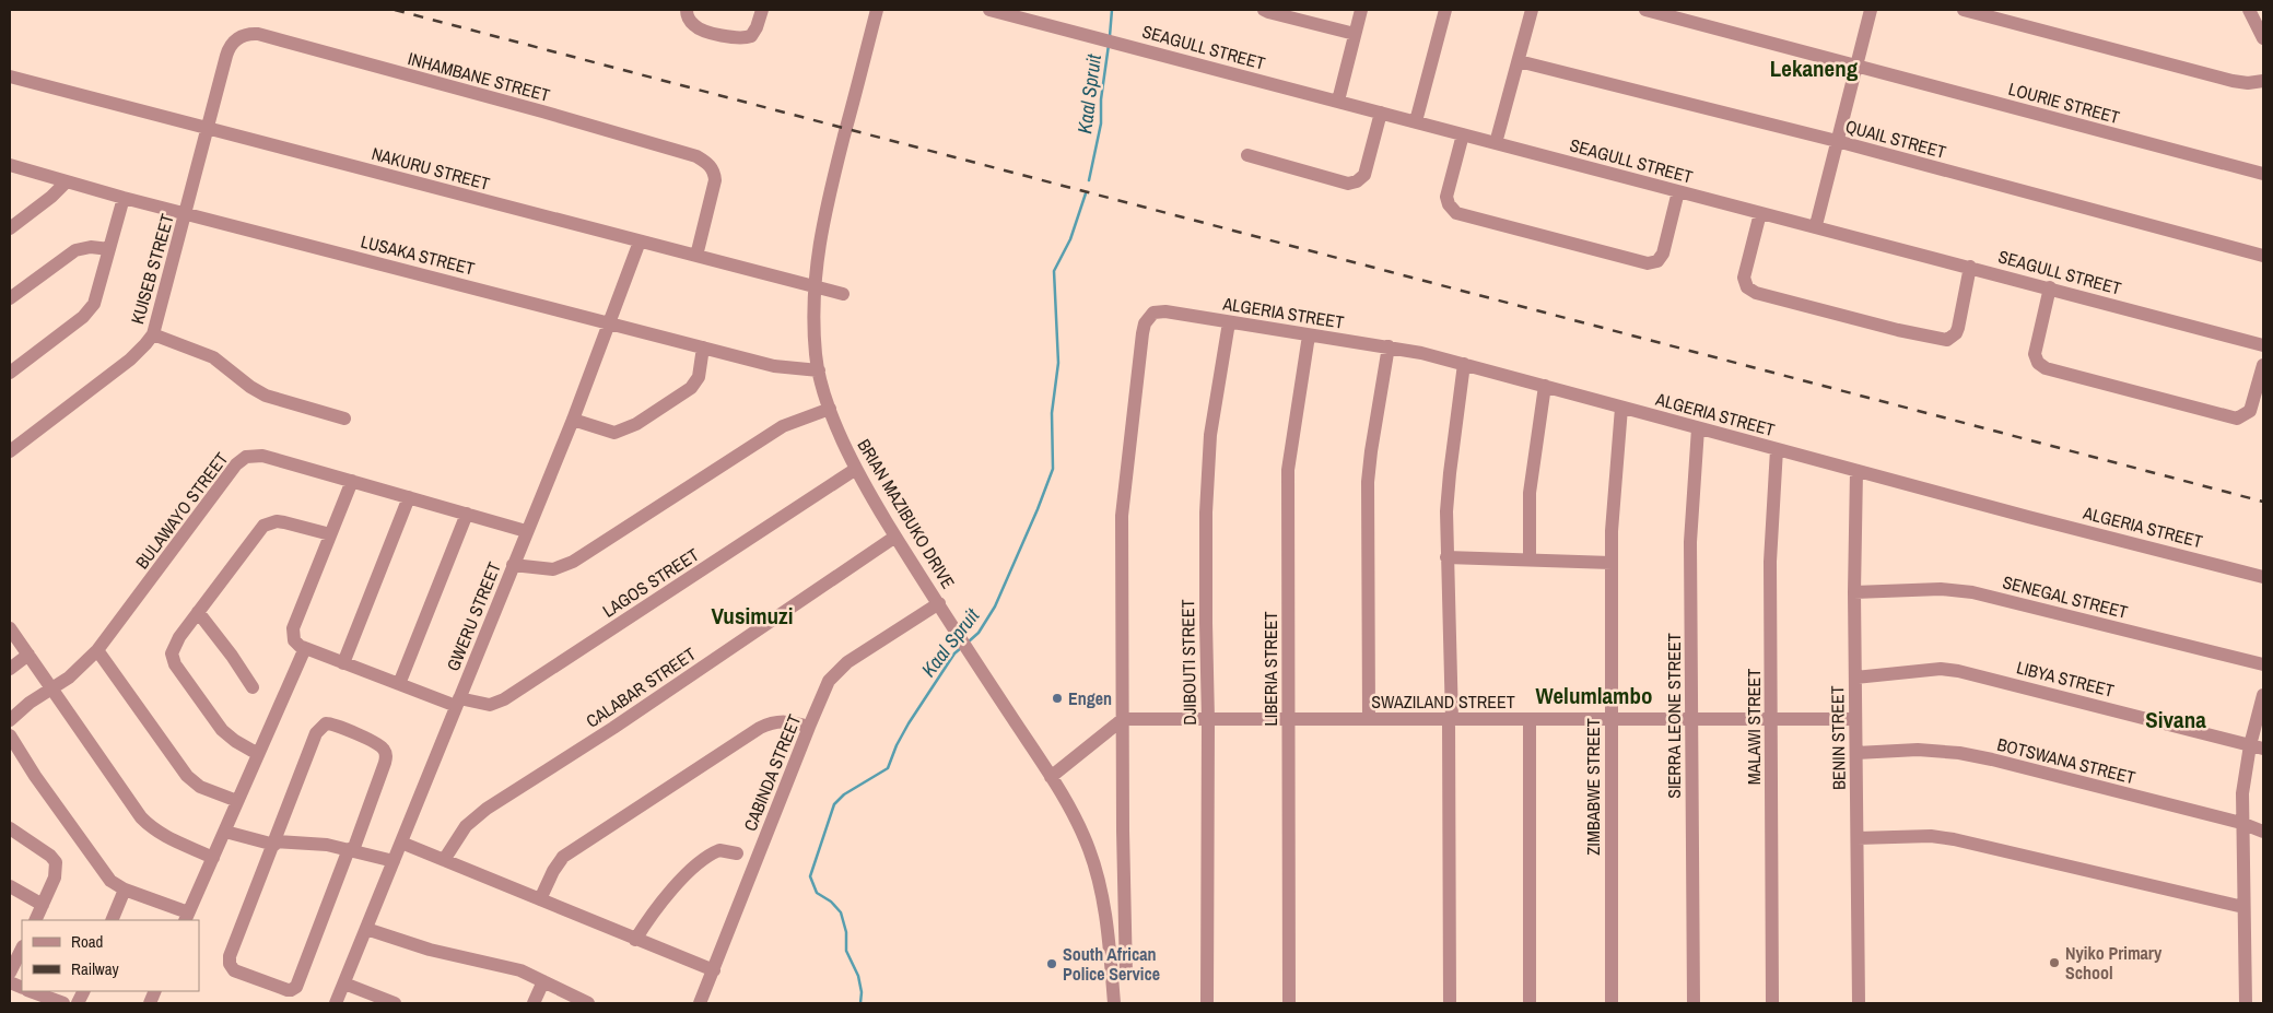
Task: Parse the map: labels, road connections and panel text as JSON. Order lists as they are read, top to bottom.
{
  "streets": {
    "street": [
      "SEAGULL STREET",
      "INHAMBANE STREET",
      "LOURIE STREET",
      "QUAIL STREET",
      "NAKURU STREET",
      "LUSAKA STREET",
      "KUISEB STREET",
      "ALGERIA STREET",
      "BULAWAYO STREET",
      "BRIAN MAZIBUKO DRIVE",
      "LAGOS STREET",
      "SENEGAL STREET",
      "GWERU STREET",
      "DJIBOUTI STREET",
      "LIBERIA STREET",
      "LIBYA STREET",
      "CALABAR STREET",
      "SWAZILAND STREET",
      "SIERRA LEONE STREET",
      "MALAWI STREET",
      "BENIN STREET",
      "BOTSWANA STREET",
      "CABINDA STREET",
      "ZIMBABWE STREET"
    ]
  },
  "crossings": [
    ["INHAMBANE STREET", "NAKURU STREET"],
    ["INHAMBANE STREET", "KUISEB STREET"],
    ["NAKURU STREET", "KUISEB STREET"],
    ["NAKURU STREET", "BRIAN MAZIBUKO DRIVE"],
    ["NAKURU STREET", "GWERU STREET"],
    ["LUSAKA STREET", "KUISEB STREET"],
    ["LUSAKA STREET", "BRIAN MAZIBUKO DRIVE"],
    ["LUSAKA STREET", "GWERU STREET"],
    ["ALGERIA STREET", "DJIBOUTI STREET"],
    ["ALGERIA STREET", "LIBERIA STREET"],
    ["ALGERIA STREET", "SWAZILAND STREET"],
    ["ALGERIA STREET", "SIERRA LEONE STREET"],
    ["ALGERIA STREET", "MALAWI STREET"],
    ["ALGERIA STREET", "BENIN STREET"],
    ["ALGERIA STREET", "ZIMBABWE STREET"],
    ["BULAWAYO STREET", "GWERU STREET"],
    ["BRIAN MAZIBUKO DRIVE", "LAGOS STREET"],
    ["BRIAN MAZIBUKO DRIVE", "CALABAR STREET"],
    ["BRIAN MAZIBUKO DRIVE", "CABINDA STREET"],
    ["LAGOS STREET", "GWERU STREET"],
    ["SENEGAL STREET", "BENIN STREET"],
    ["DJIBOUTI STREET", "SWAZILAND STREET"],
    ["LIBERIA STREET", "SWAZILAND STREET"],
    ["LIBYA STREET", "BENIN STREET"],
    ["SWAZILAND STREET", "SIERRA LEONE STREET"],
    ["SWAZILAND STREET", "MALAWI STREET"],
    ["SWAZILAND STREET", "BENIN STREET"],
    ["SWAZILAND STREET", "ZIMBABWE STREET"],
    ["BENIN STREET", "BOTSWANA STREET"]
  ],
  "districts": [
    "Lekaneng",
    "Vusimuzi",
    "Welumlambo",
    "Sivana"
  ],
  "water": ["Kaal Spruit"],
  "places": ["Engen", "Nyiko Primary School", "South African Police Service"],
  "legend": ["Road", "Railway"]
}
